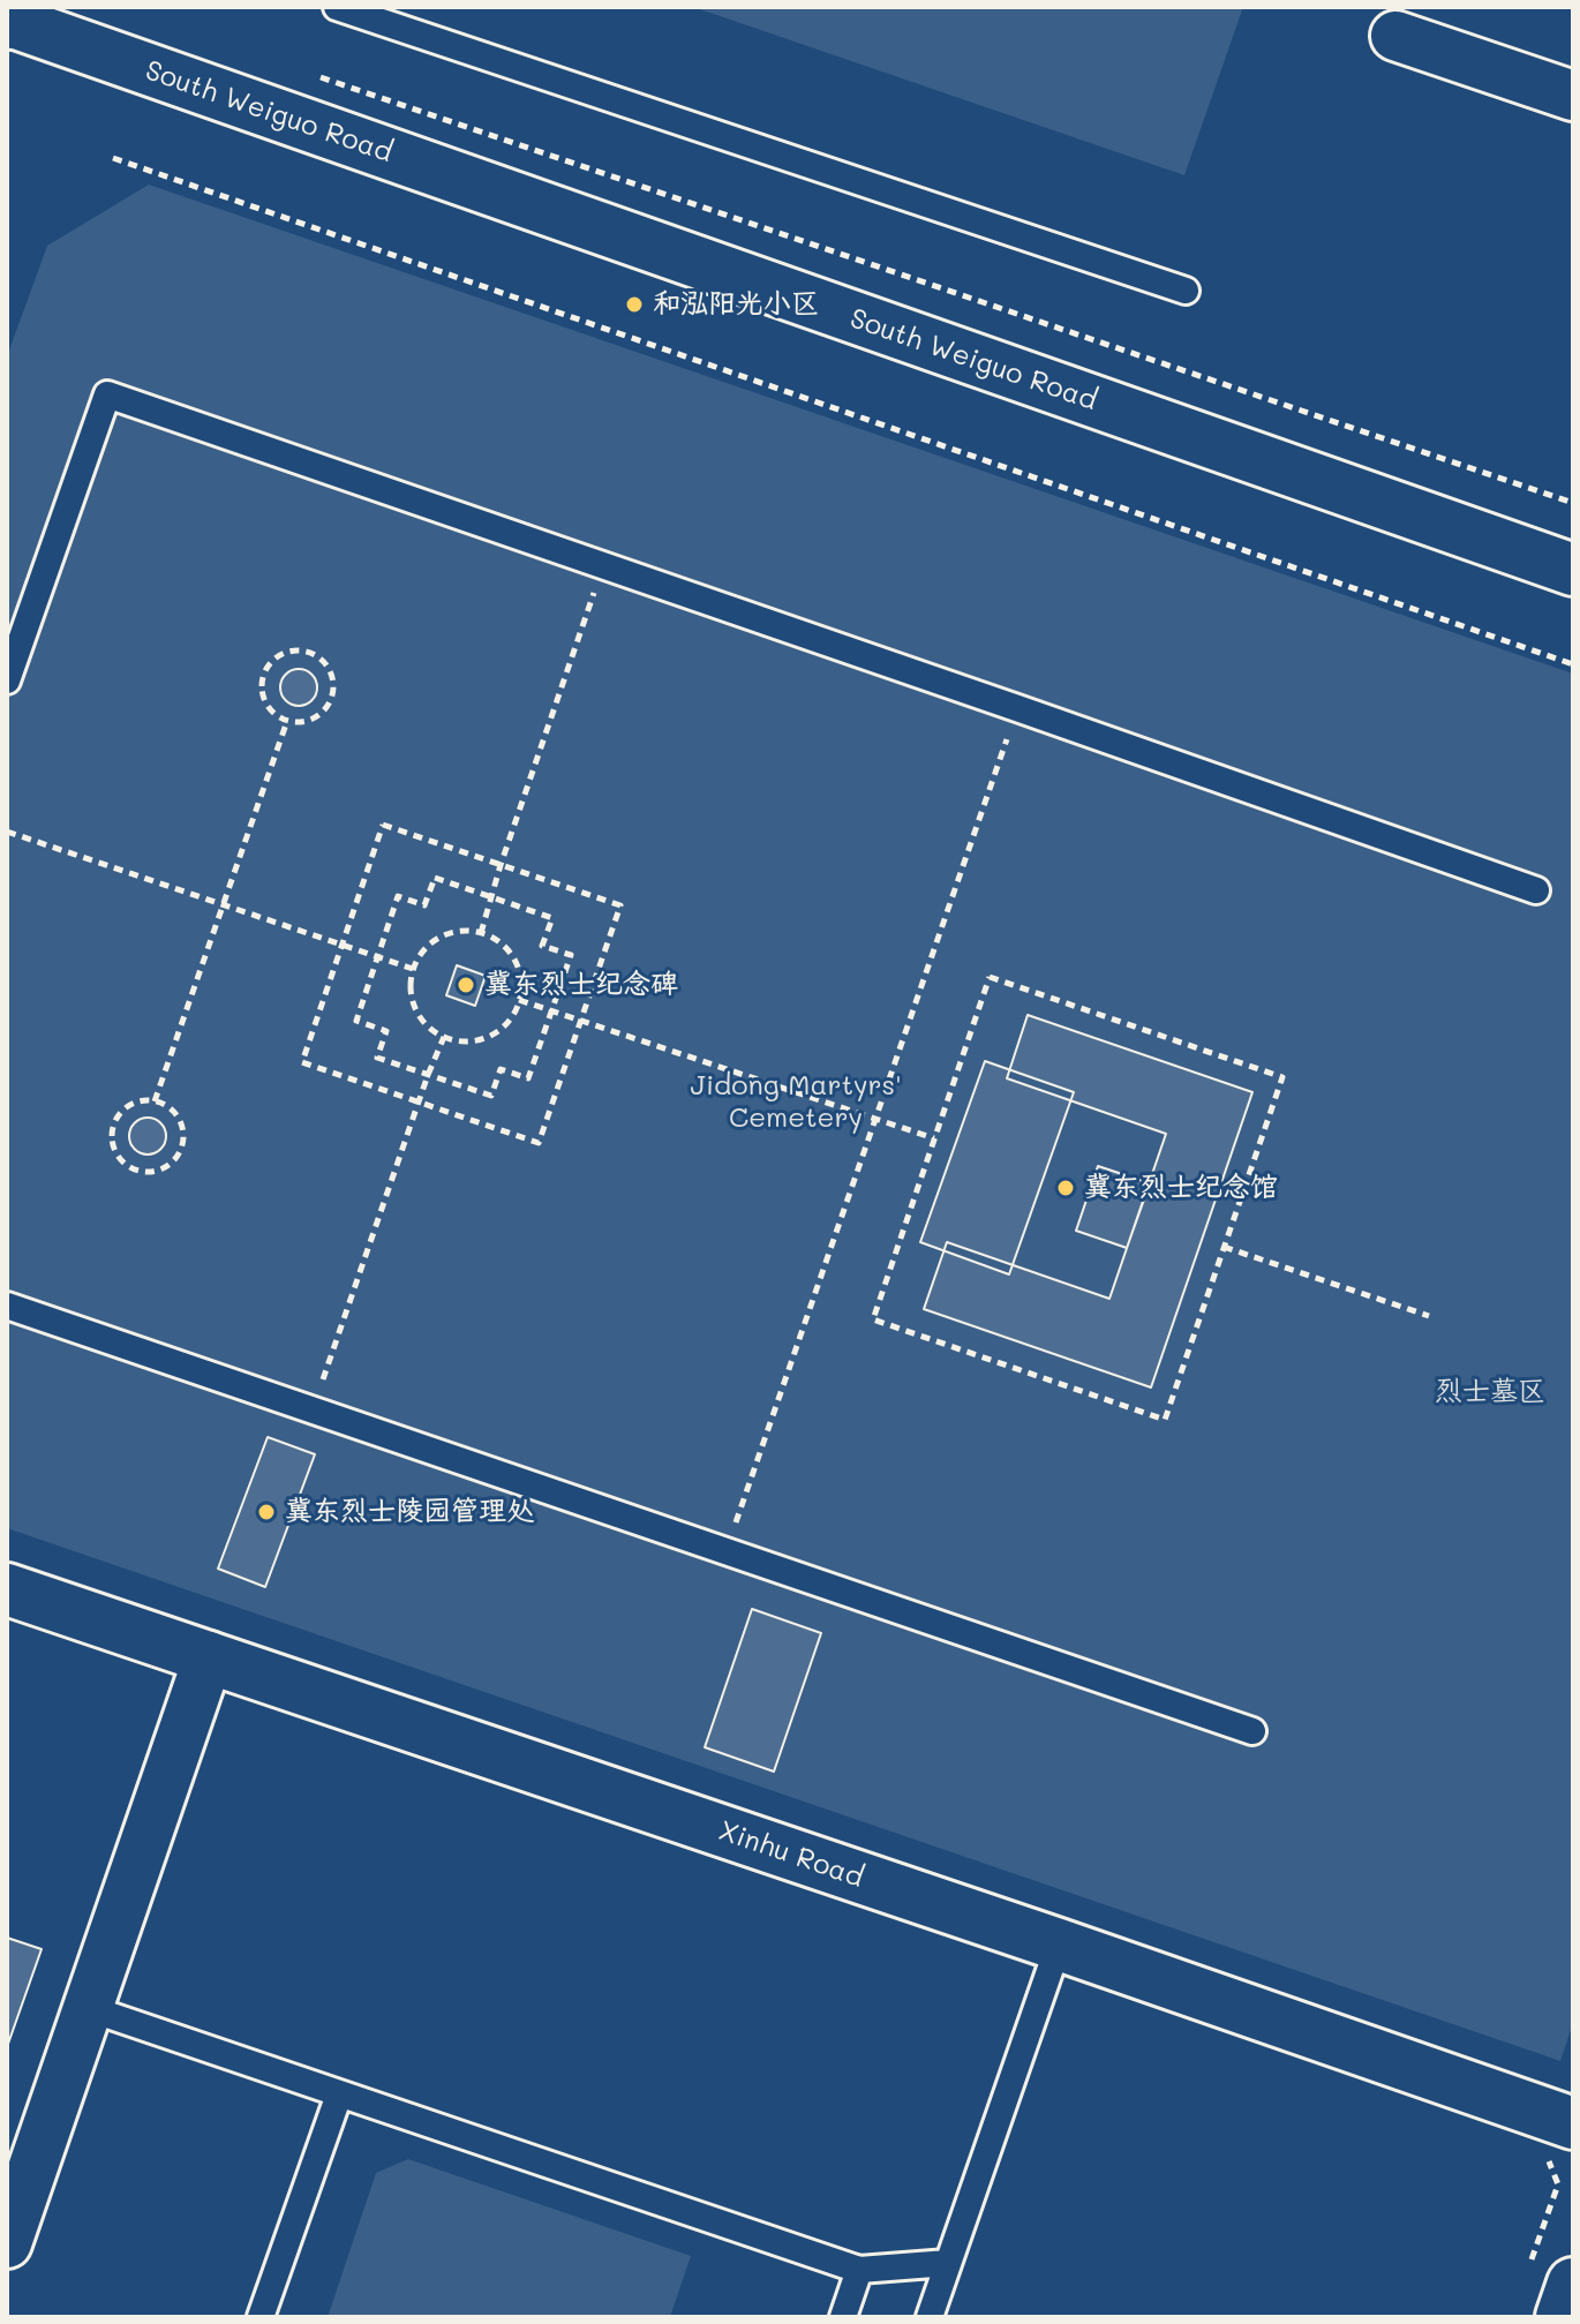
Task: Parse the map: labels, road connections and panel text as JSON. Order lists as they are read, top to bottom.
{
  "streets": {
    "street": ["South Weiguo Road", "Xinhu Road"]
  },
  "parks": ["Jidong Martyrs' Cemetery", "烈士墓区"],
  "places": [
    "和泓阳光小区",
    "冀东烈士纪念碑",
    "冀东烈士纪念馆",
    "冀东烈士陵园管理处"
  ]
}
